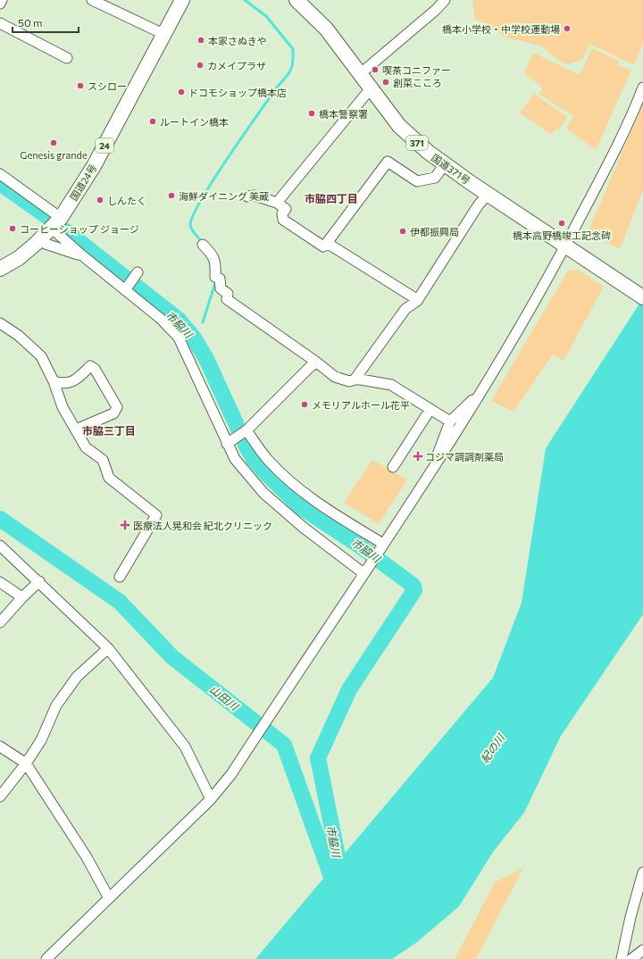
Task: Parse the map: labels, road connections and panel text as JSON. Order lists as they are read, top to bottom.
{
  "streets": {
    "highway": [
      "371",
      "24",
      "国道371号",
      "国道24号"
    ]
  },
  "districts": ["市脇四丁目", "市脇三丁目"],
  "water": ["市脇川", "山田川", "紀の川"],
  "places": {
    "other": [
      "橋本小学校・中学校運動場",
      "本家さぬきや",
      "カメイプラザ",
      "喫茶コニファー",
      "創菜こころ",
      "スシロー",
      "ドコモショップ橋本店",
      "橋本警察署",
      "ルートイン橋本",
      "Genesis grande",
      "海鮮ダイニング 美蔵",
      "しんたく",
      "橋本高野橋竣工記念碑",
      "コーヒーショップ ジョージ",
      "伊都振興局",
      "メモリアルホール花平"
    ],
    "health": ["コジマ調調剤薬局", "医療法人晃和会 紀北クリニック"]
  },
  "scale_bar": "50 m"
}
